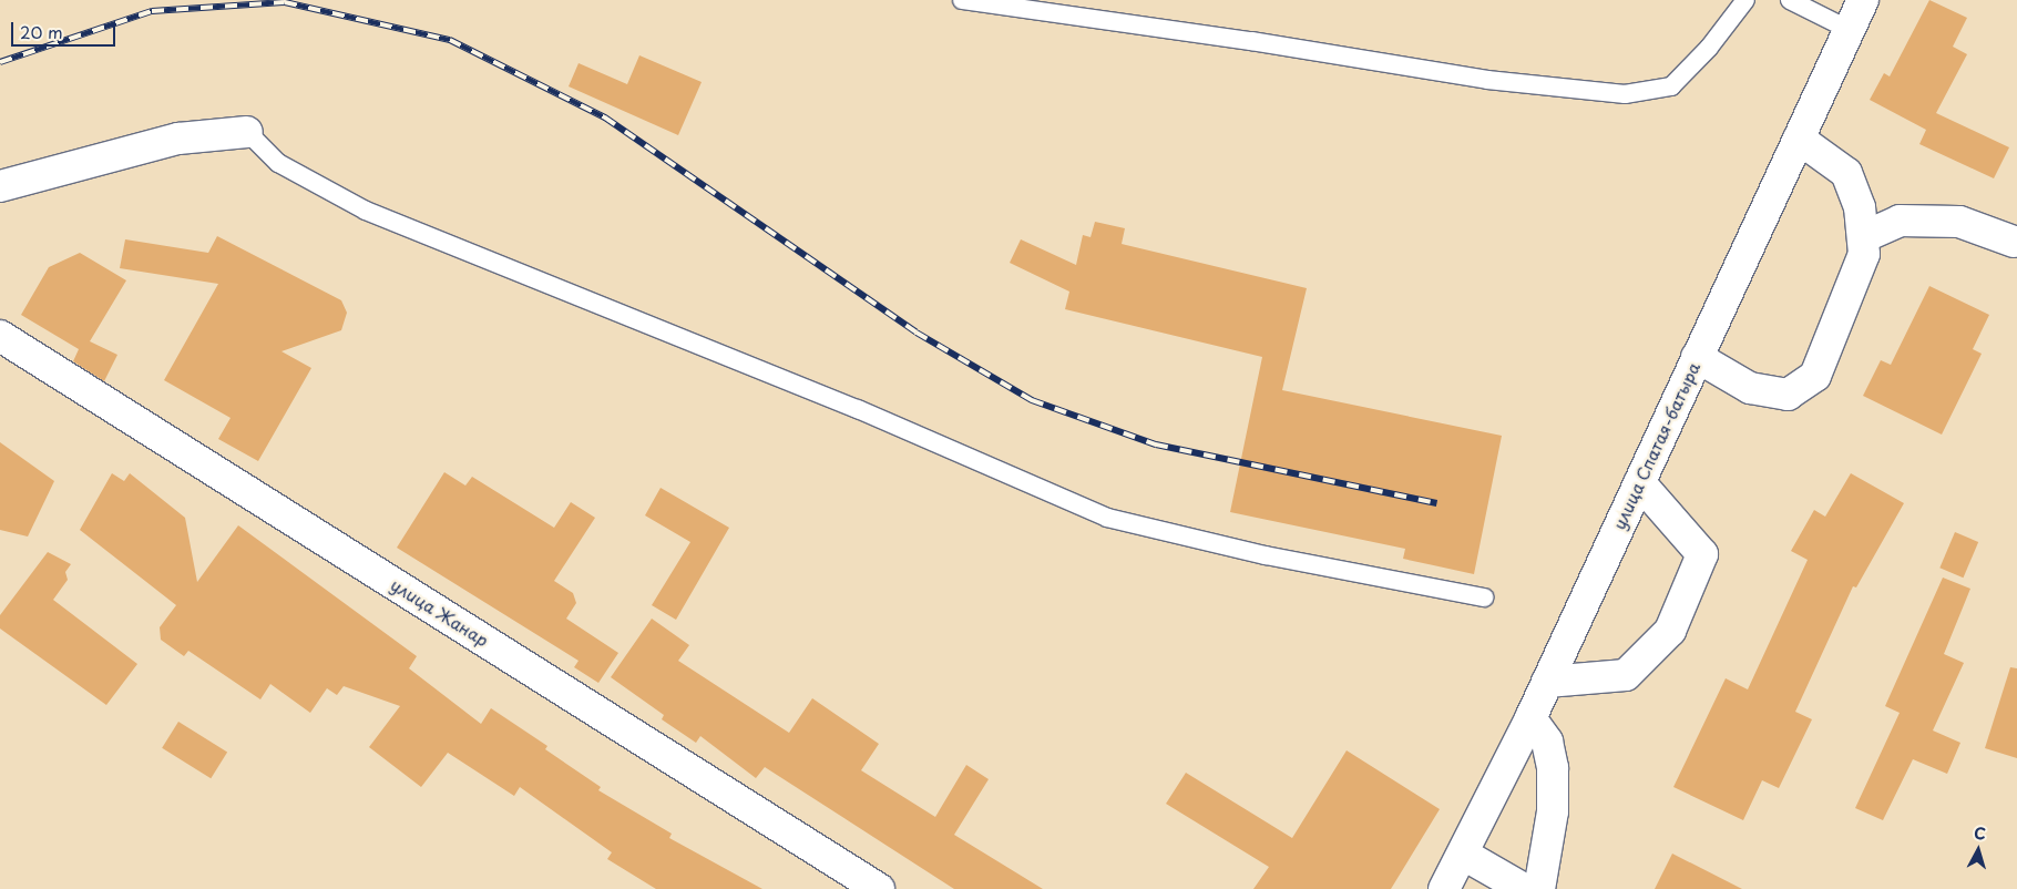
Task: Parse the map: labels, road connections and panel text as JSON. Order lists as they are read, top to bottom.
{
  "streets": {
    "street": ["улица Спатая-батыра", "улица Жанар"]
  },
  "scale_bar": "20 m",
  "north": "top"
}
